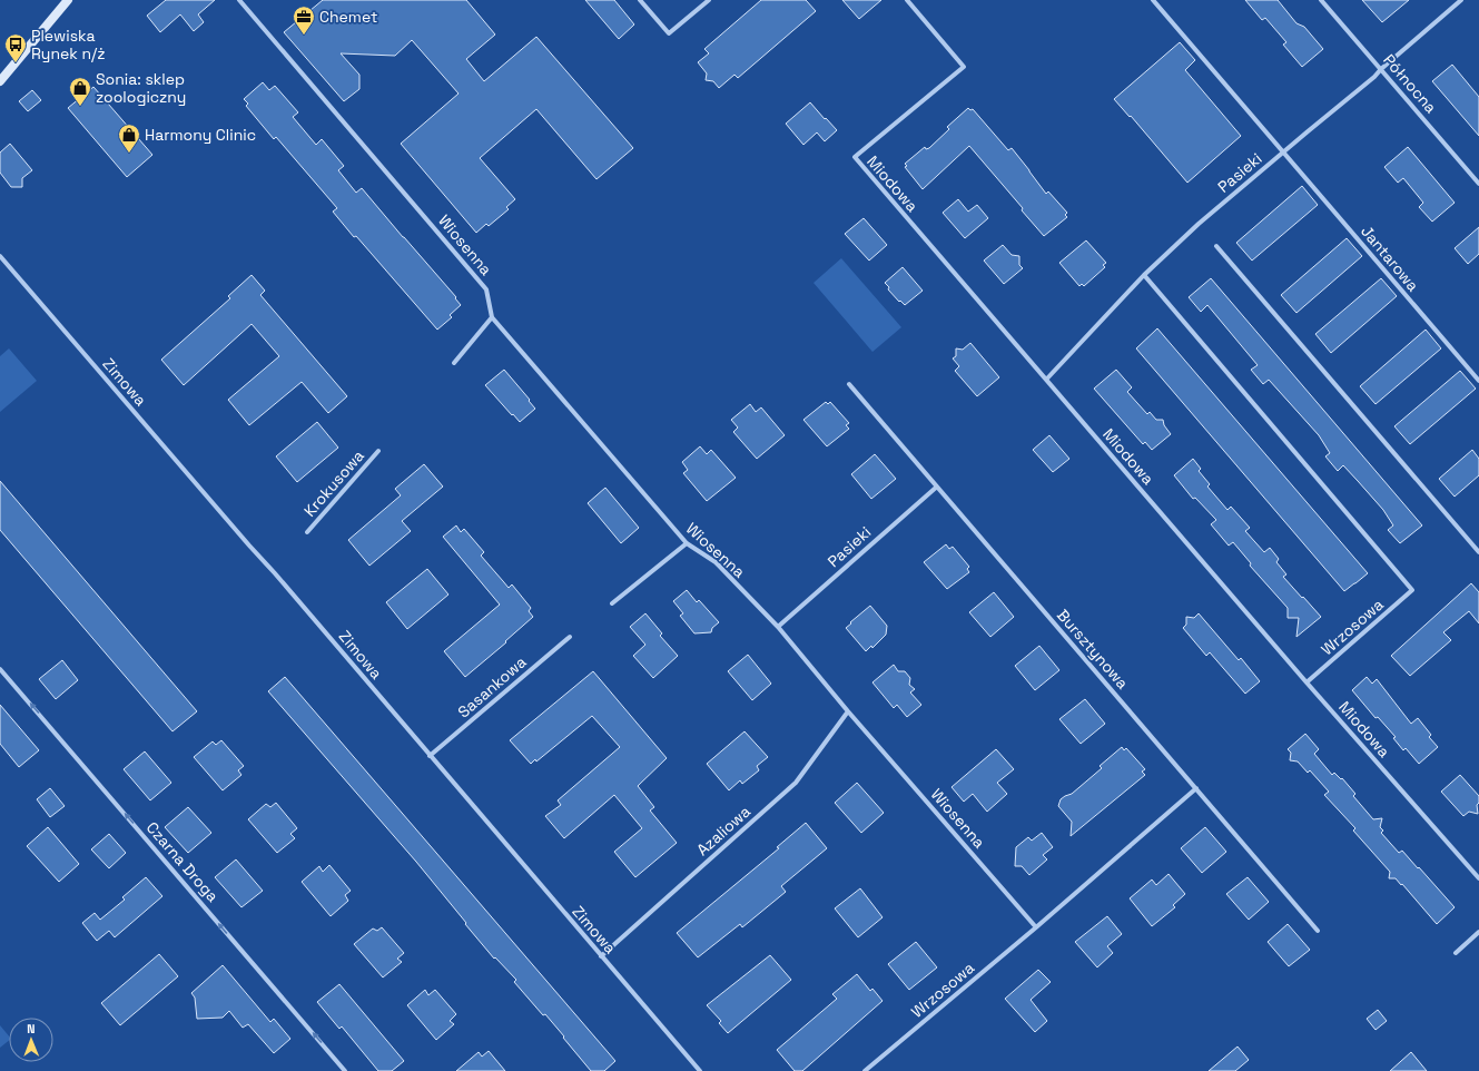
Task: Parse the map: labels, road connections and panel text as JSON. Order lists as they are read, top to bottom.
{
  "streets": {
    "street": [
      "Północna",
      "Pasieki",
      "Miodowa",
      "Wiosenna",
      "Jantarowa",
      "Zimowa",
      "Krokusowa",
      "Wrzosowa",
      "Bursztynowa",
      "Sasankowa",
      "Azaliowa",
      "Czarna Droga"
    ]
  },
  "crossings": [
    ["Północna", "Pasieki"],
    ["Pasieki", "Miodowa"],
    ["Pasieki", "Wiosenna"],
    ["Pasieki", "Jantarowa"],
    ["Pasieki", "Wrzosowa"],
    ["Pasieki", "Bursztynowa"],
    ["Miodowa", "Wrzosowa"],
    ["Wiosenna", "Wrzosowa"],
    ["Wiosenna", "Azaliowa"],
    ["Zimowa", "Sasankowa"],
    ["Zimowa", "Azaliowa"]
  ],
  "one_way": ["Czarna Droga"],
  "places": {
    "office": ["Chemet"],
    "bus stop": ["Plewiska Rynek n/ż"],
    "shop": ["Sonia: sklep zoologiczny", "Harmony Clinic"]
  },
  "north": "top"
}
